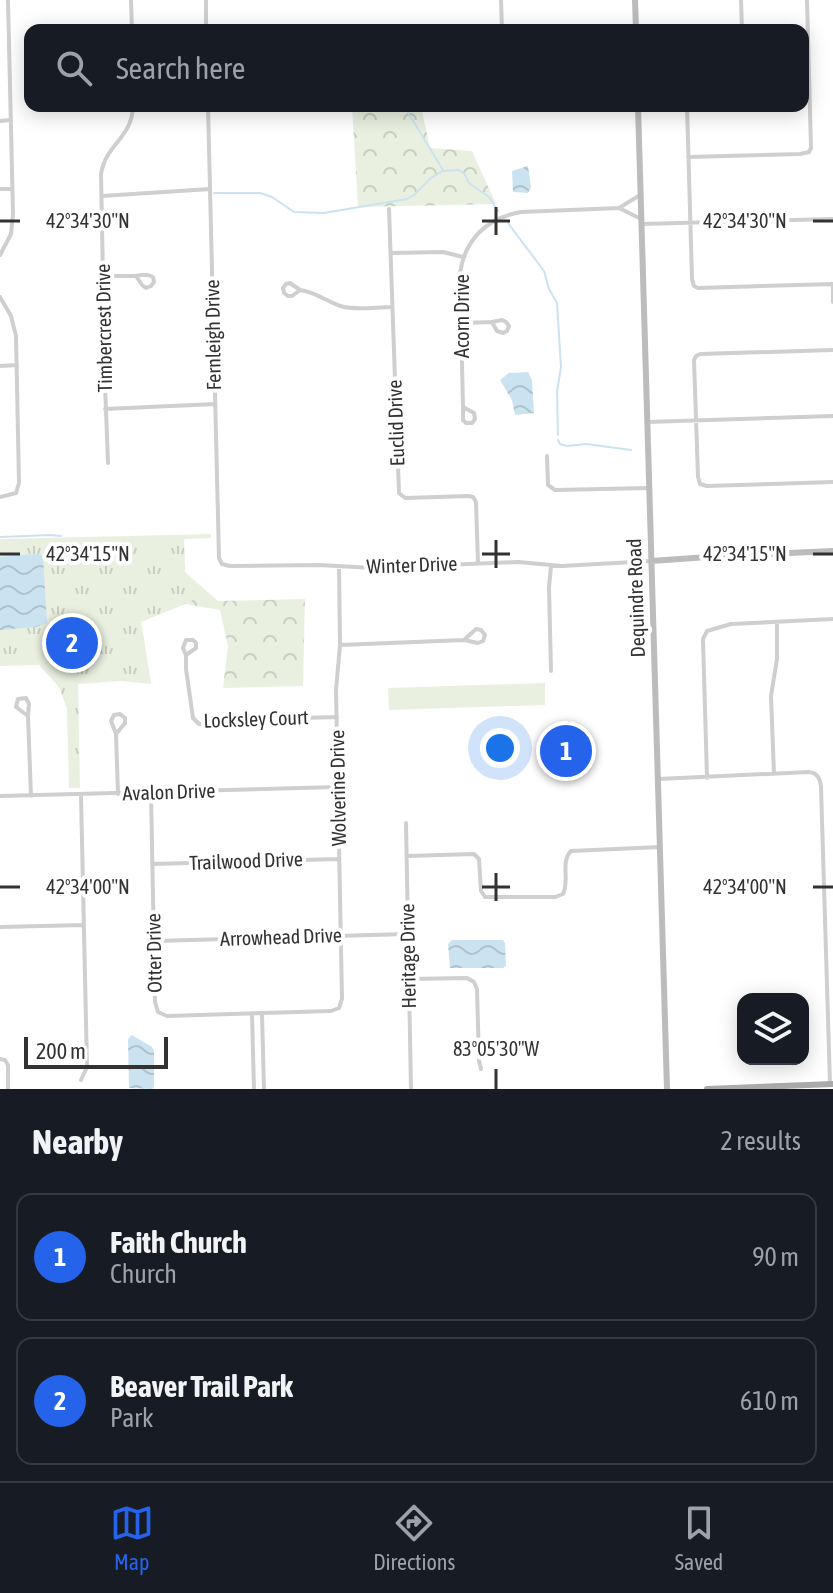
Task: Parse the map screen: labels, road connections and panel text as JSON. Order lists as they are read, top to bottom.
{
  "streets": {
    "main road": ["Dequindre Road"],
    "street": [
      "Acorn Drive",
      "Timbercrest Drive",
      "Fernleigh Drive",
      "Euclid Drive",
      "Winter Drive",
      "Locksley Court",
      "Wolverine Drive",
      "Avalon Drive",
      "Trailwood Drive",
      "Arrowhead Drive",
      "Otter Drive",
      "Heritage Drive"
    ]
  },
  "crossings": [
    ["Acorn Drive", "Dequindre Road"],
    ["Fernleigh Drive", "Winter Drive"],
    ["Euclid Drive", "Winter Drive"],
    ["Winter Drive", "Dequindre Road"],
    ["Winter Drive", "Wolverine Drive"],
    ["Locksley Court", "Wolverine Drive"],
    ["Wolverine Drive", "Avalon Drive"],
    ["Wolverine Drive", "Trailwood Drive"],
    ["Wolverine Drive", "Arrowhead Drive"],
    ["Avalon Drive", "Otter Drive"],
    ["Trailwood Drive", "Otter Drive"],
    ["Arrowhead Drive", "Otter Drive"],
    ["Arrowhead Drive", "Heritage Drive"]
  ],
  "scale_bar": "200 m",
  "page": {
    "search": "Search here",
    "pins": ["2", "1"],
    "scale": "200 m",
    "heading": ["Nearby", "2 results"],
    "list": [
      {
        "mark": "1",
        "name": "Faith Church",
        "note": "Church",
        "value": "90 m"
      },
      {
        "mark": "2",
        "name": "Beaver Trail Park",
        "note": "Park",
        "value": "610 m"
      }
    ],
    "nav": ["Map", "Directions", "Saved"]
  },
  "coordinates": [
    "42°34'30\"N",
    "42°34'15\"N",
    "42°34'00\"N",
    "83°05'30\"W"
  ]
}
